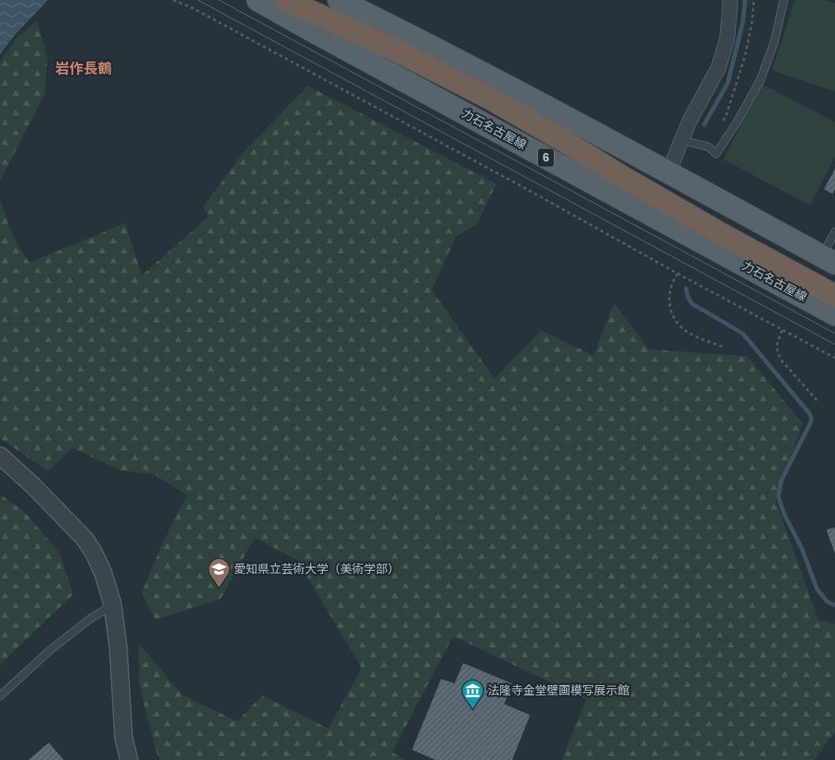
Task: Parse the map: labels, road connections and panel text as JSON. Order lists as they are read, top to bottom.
{
  "streets": {
    "main road": ["力石名古屋線", "6"]
  },
  "districts": ["岩作長鶴"],
  "places": {
    "school or university": ["愛知県立芸術大学（美術学部）"],
    "museum": ["法隆寺金堂壁画模写展示館"]
  }
}
